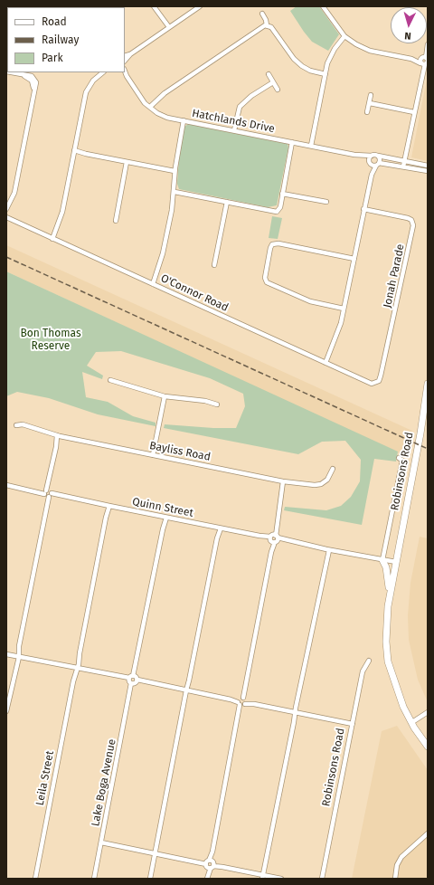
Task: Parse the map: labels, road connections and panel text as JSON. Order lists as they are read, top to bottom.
{
  "streets": {
    "main road": ["Robinsons Road"],
    "street": [
      "Hatchlands Drive",
      "Jonah Parade",
      "O'Connor Road",
      "Bayliss Road",
      "Quinn Street",
      "Leila Street",
      "Lake Boga Avenue"
    ]
  },
  "crossings": [
    ["Jonah Parade", "O'Connor Road"],
    ["Robinsons Road", "Quinn Street"],
    ["Quinn Street", "Leila Street"],
    ["Quinn Street", "Lake Boga Avenue"]
  ],
  "parks": ["Bon Thomas Reserve"],
  "legend": ["Road", "Railway", "Park"],
  "north": "bottom"
}
